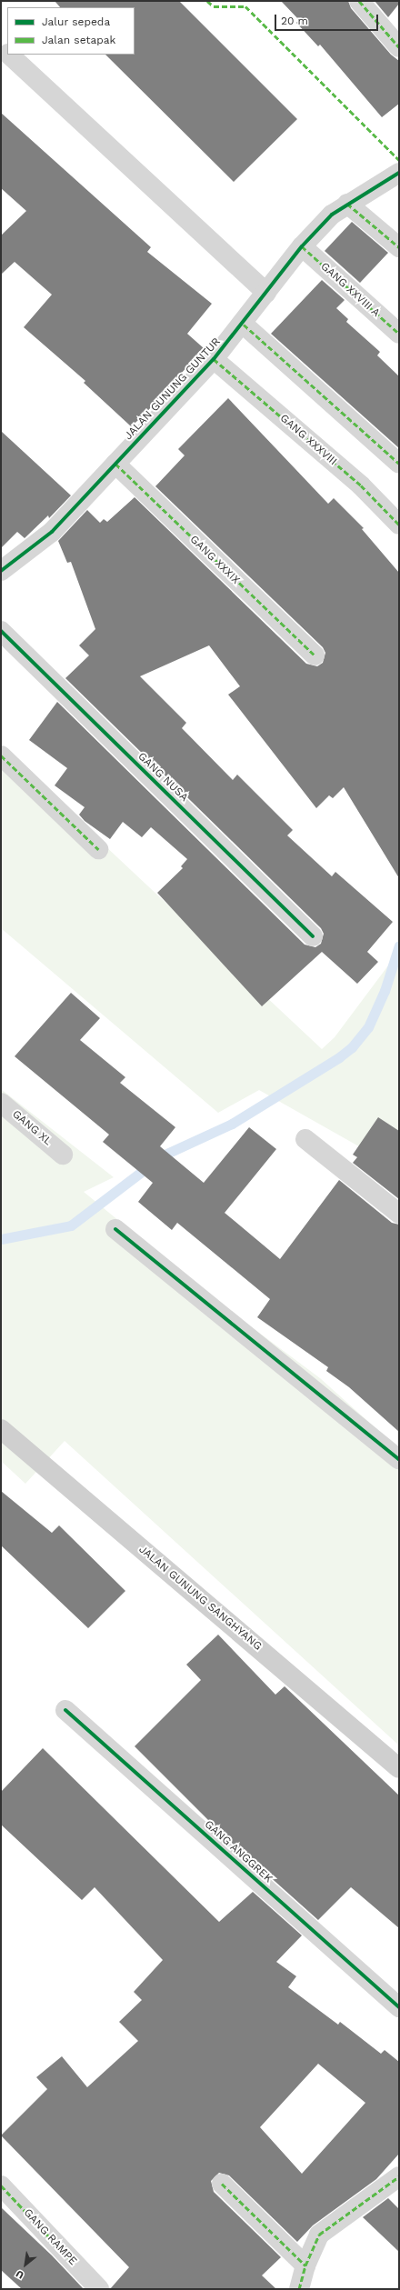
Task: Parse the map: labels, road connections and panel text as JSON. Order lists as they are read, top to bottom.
{
  "streets": {
    "main road": ["JALAN GUNUNG SANGHYANG"],
    "street": [
      "GANG XXVIII A",
      "JALAN GUNUNG GUNTUR",
      "GANG XXXVIII",
      "GANG XXXIX",
      "GANG NUSA",
      "GANG XL",
      "GANG ANGGREK",
      "GANG RAMPE"
    ]
  },
  "crossings": [
    ["GANG XXVIII A", "JALAN GUNUNG GUNTUR"],
    ["JALAN GUNUNG GUNTUR", "GANG XXXVIII"],
    ["JALAN GUNUNG GUNTUR", "GANG XXXIX"]
  ],
  "legend": ["Jalur sepeda", "Jalan setapak"],
  "scale_bar": "20 m",
  "north": "bottom left"
}
